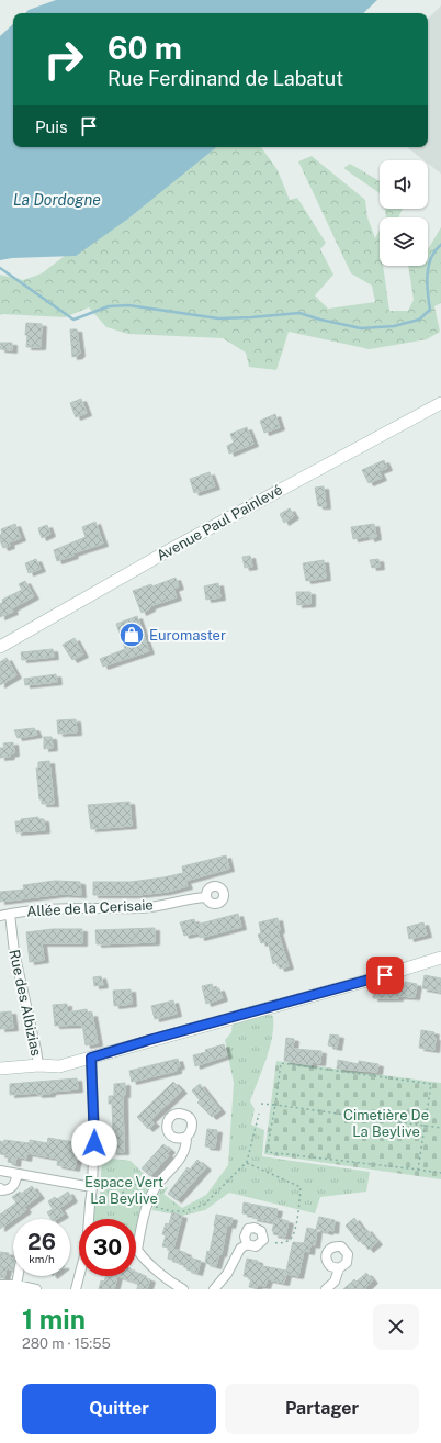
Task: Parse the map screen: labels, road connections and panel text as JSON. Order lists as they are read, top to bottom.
{
  "streets": {
    "main road": ["Avenue Paul Painlevé"],
    "street": ["Allée de la Cerisaie", "Rue des Albizias"]
  },
  "crossings": [
    ["Allée de la Cerisaie", "Rue des Albizias"]
  ],
  "water": ["La Dordogne"],
  "parks": ["Cimetière De La Beylive", "Espace Vert La Beylive"],
  "places": {
    "shop": ["Euromaster"]
  },
  "page": {
    "turn": ["60 m", "Rue Ferdinand de Labatut"],
    "then": "Puis",
    "speed": "26 km/h",
    "limit": "30",
    "heading": ["1 min", "280 m · 15:55"],
    "buttons": ["Quitter", "Partager"]
  }
}
